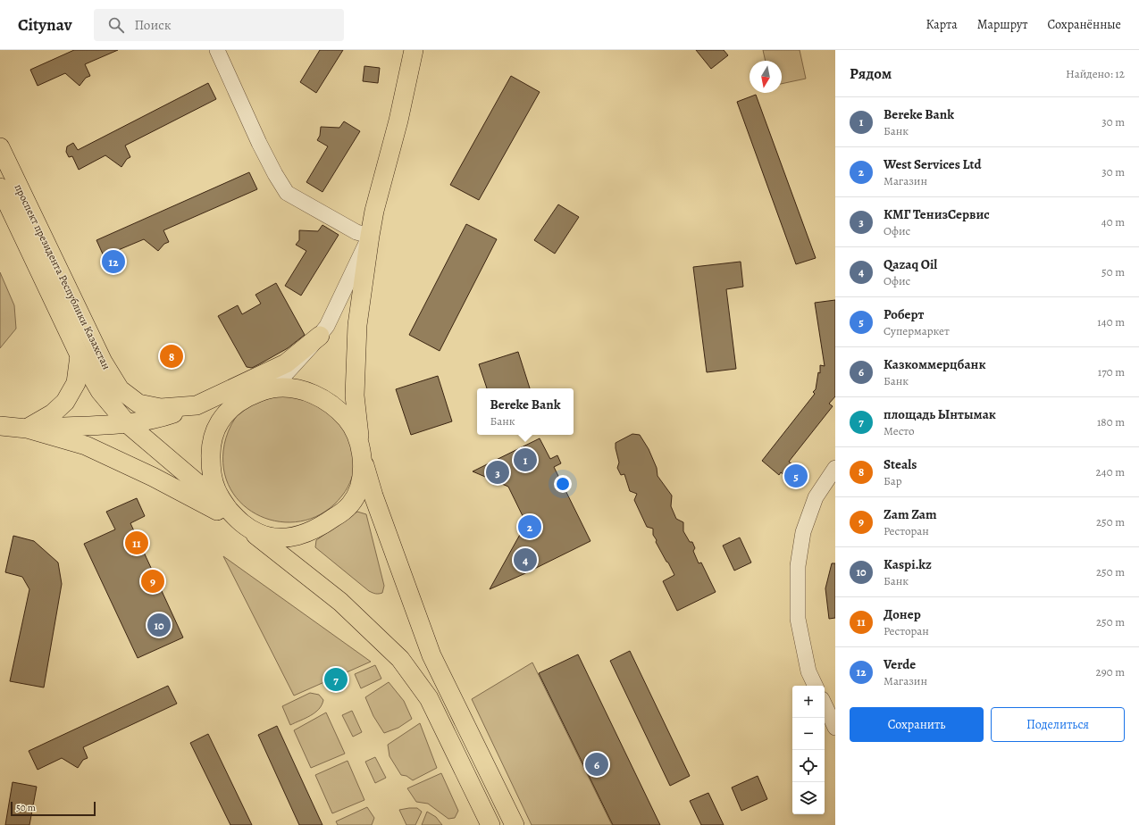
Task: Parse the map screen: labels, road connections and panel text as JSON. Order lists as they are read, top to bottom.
{
  "streets": {
    "main road": ["проспект президента Республики Казахстан"]
  },
  "scale_bar": "50 m",
  "north": "bottom",
  "page": {
    "header": "Citynav",
    "search": "Поиск",
    "nav": ["Карта", "Маршрут", "Сохранённые"],
    "heading": ["Рядом", "Найдено: 12"],
    "list": [
      {
        "mark": "1",
        "name": "Bereke Bank",
        "note": "Банк",
        "value": "30 m"
      },
      {
        "mark": "2",
        "name": "West Services Ltd",
        "note": "Магазин",
        "value": "30 m"
      },
      {
        "mark": "3",
        "name": "КМГ ТенизСервис",
        "note": "Офис",
        "value": "40 m"
      },
      {
        "mark": "4",
        "name": "Qazaq Oil",
        "note": "Офис",
        "value": "50 m"
      },
      {
        "mark": "5",
        "name": "Роберт",
        "note": "Супермаркет",
        "value": "140 m"
      },
      {
        "mark": "6",
        "name": "Казкоммерцбанк",
        "note": "Банк",
        "value": "170 m"
      },
      {
        "mark": "7",
        "name": "площадь Ынтымак",
        "note": "Место",
        "value": "180 m"
      },
      {
        "mark": "8",
        "name": "Steals",
        "note": "Бар",
        "value": "240 m"
      },
      {
        "mark": "9",
        "name": "Zam Zam",
        "note": "Ресторан",
        "value": "250 m"
      },
      {
        "mark": "10",
        "name": "Kaspi.kz",
        "note": "Банк",
        "value": "250 m"
      },
      {
        "mark": "11",
        "name": "Донер",
        "note": "Ресторан",
        "value": "250 m"
      },
      {
        "mark": "12",
        "name": "Verde",
        "note": "Магазин",
        "value": "290 m"
      }
    ],
    "pins": [
      "12",
      "8",
      "1",
      "3",
      "5",
      "2",
      "11",
      "4",
      "9",
      "10",
      "7",
      "6"
    ],
    "popup": ["Bereke Bank", "Банк"],
    "map_buttons": ["+", "−"],
    "buttons": ["Сохранить", "Поделиться"],
    "scale": "50 m"
  }
}
